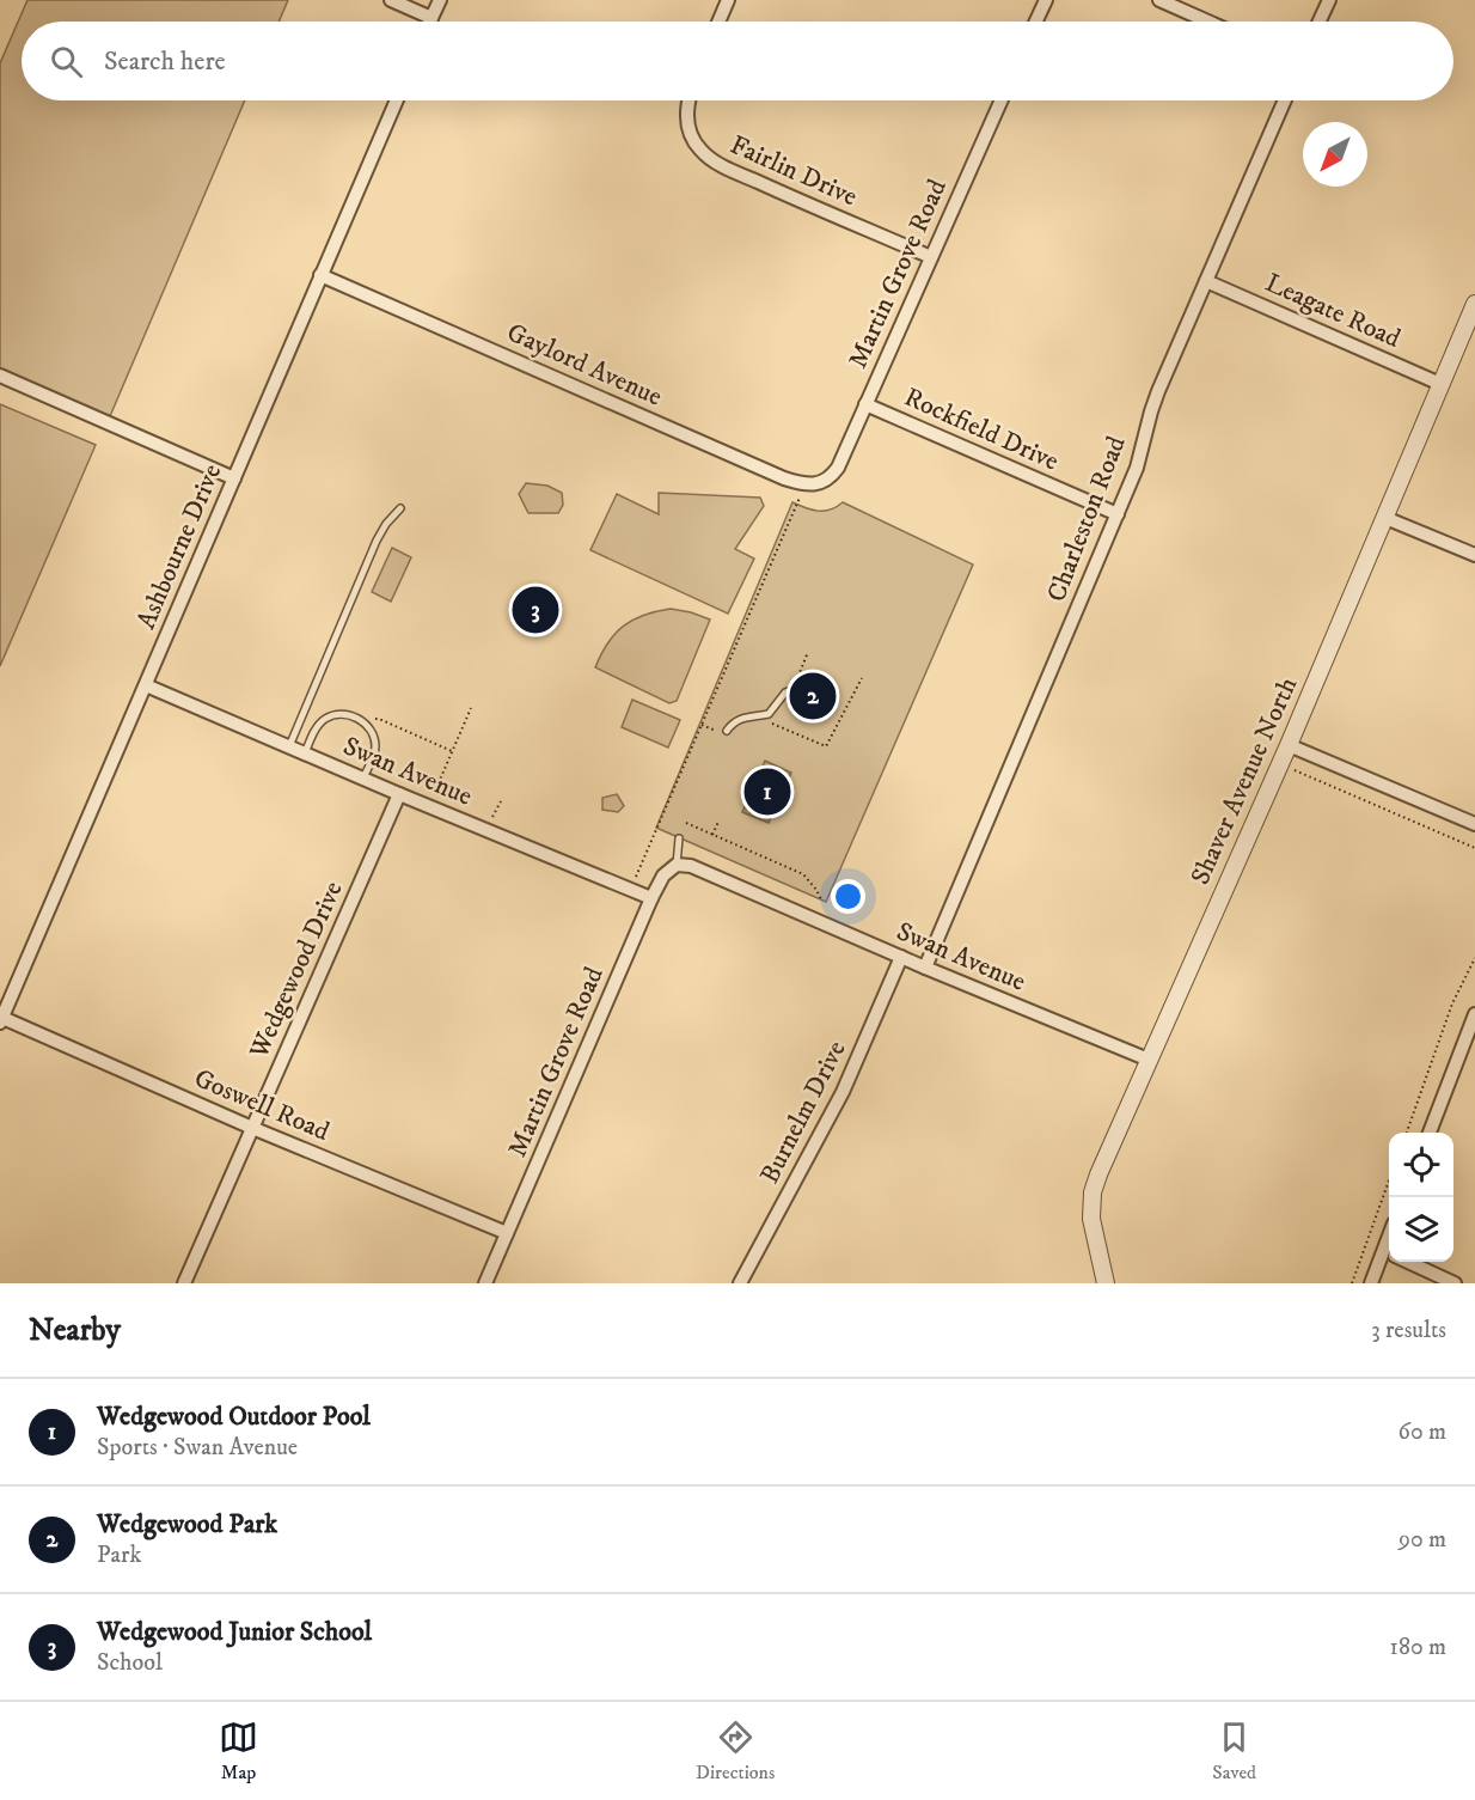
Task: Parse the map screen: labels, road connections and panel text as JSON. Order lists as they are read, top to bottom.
{
  "streets": {
    "street": [
      "Fairlin Drive",
      "Martin Grove Road",
      "Leagate Road",
      "Gaylord Avenue",
      "Rockfield Drive",
      "Charleston Road",
      "Ashbourne Drive",
      "Swan Avenue",
      "Shaver Avenue North",
      "Wedgewood Drive",
      "Goswell Road",
      "Burnelm Drive"
    ]
  },
  "crossings": [
    ["Fairlin Drive", "Martin Grove Road"],
    ["Martin Grove Road", "Gaylord Avenue"],
    ["Martin Grove Road", "Rockfield Drive"],
    ["Martin Grove Road", "Swan Avenue"],
    ["Martin Grove Road", "Goswell Road"],
    ["Leagate Road", "Charleston Road"],
    ["Leagate Road", "Shaver Avenue North"],
    ["Gaylord Avenue", "Ashbourne Drive"],
    ["Rockfield Drive", "Charleston Road"],
    ["Charleston Road", "Swan Avenue"],
    ["Ashbourne Drive", "Swan Avenue"],
    ["Ashbourne Drive", "Goswell Road"],
    ["Swan Avenue", "Shaver Avenue North"],
    ["Swan Avenue", "Wedgewood Drive"],
    ["Swan Avenue", "Burnelm Drive"],
    ["Wedgewood Drive", "Goswell Road"]
  ],
  "north": "bottom left",
  "page": {
    "search": "Search here",
    "pins": ["3", "2", "1"],
    "heading": ["Nearby", "3 results"],
    "list": [
      {
        "mark": "1",
        "name": "Wedgewood Outdoor Pool",
        "note": "Sports · Swan Avenue",
        "value": "60 m"
      },
      {
        "mark": "2",
        "name": "Wedgewood Park",
        "note": "Park",
        "value": "90 m"
      },
      {
        "mark": "3",
        "name": "Wedgewood Junior School",
        "note": "School",
        "value": "180 m"
      }
    ],
    "nav": ["Map", "Directions", "Saved"]
  }
}
